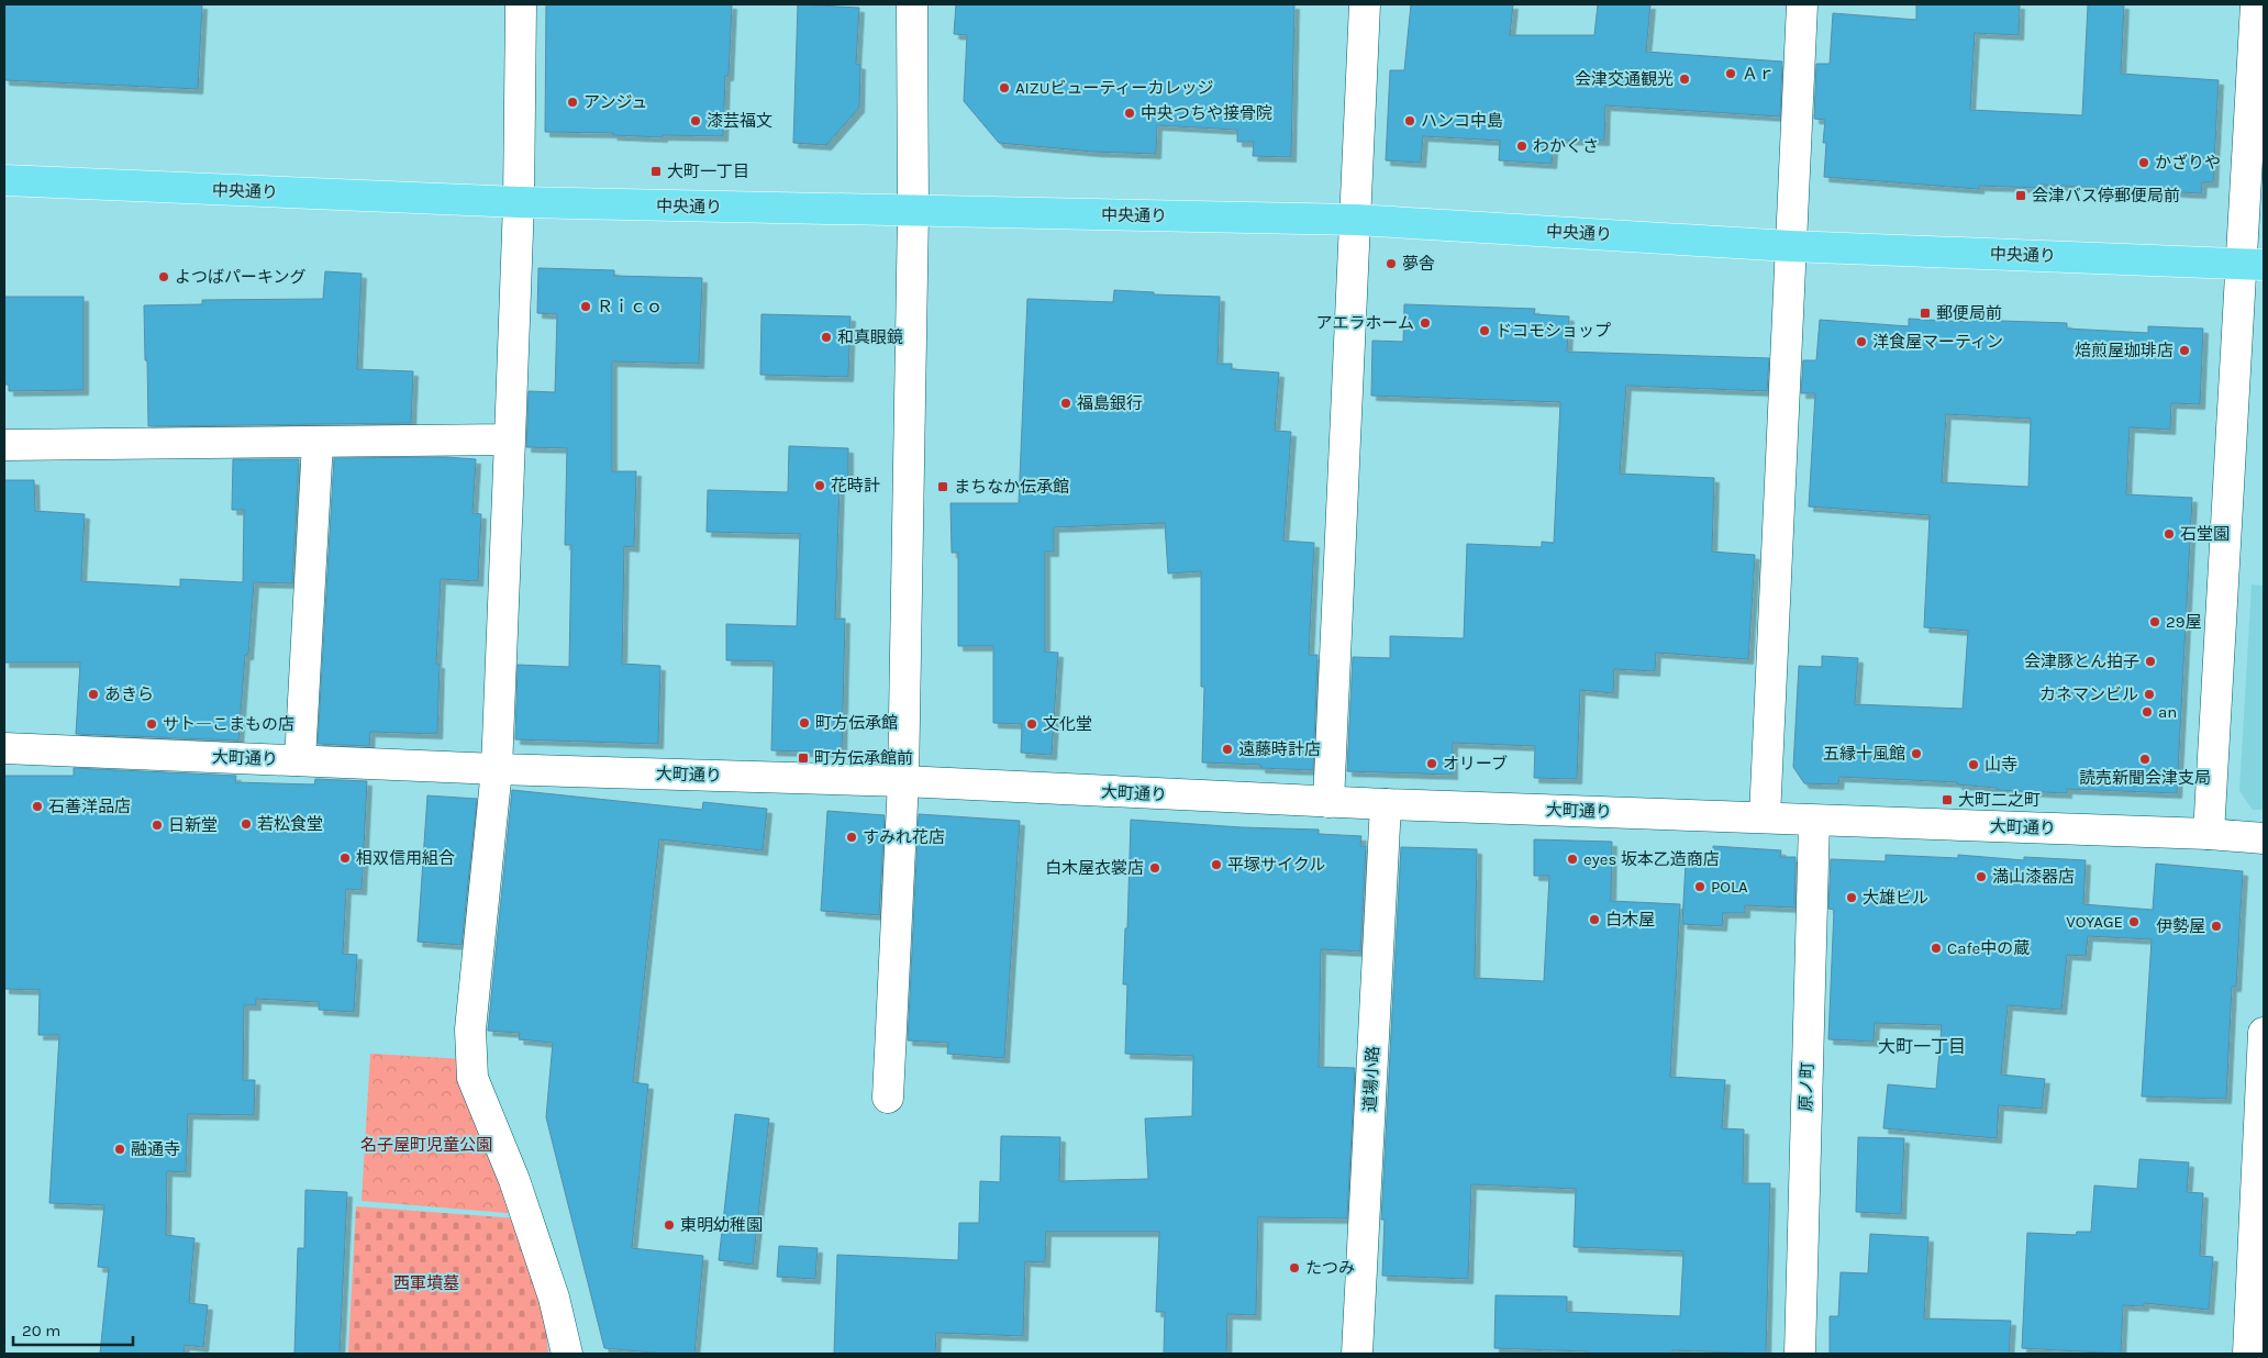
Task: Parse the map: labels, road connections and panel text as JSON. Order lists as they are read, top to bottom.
{
  "streets": {
    "highway": ["中央通り"],
    "street": ["大町通り", "道場小路", "原ノ町"]
  },
  "crossings": [
    ["大町通り", "道場小路"],
    ["大町通り", "原ノ町"]
  ],
  "districts": ["大町一丁目"],
  "parks": ["名子屋町児童公園", "西軍墳墓"],
  "places": {
    "other": [
      "Ａｒ",
      "会津交通観光",
      "AIZUビューティーカレッジ",
      "アンジュ",
      "中央つちや接骨院",
      "漆芸福文",
      "ハンコ中島",
      "わかくさ",
      "かざりや",
      "夢舎",
      "よつばパーキング",
      "Ｒｉｃｏ",
      "アエラホーム",
      "ドコモショップ",
      "和真眼鏡",
      "洋食屋マーティン",
      "焙煎屋珈琲店",
      "福島銀行",
      "花時計",
      "石堂園",
      "29屋",
      "会津豚とん拍子",
      "あきら",
      "カネマンビル",
      "an",
      "町方伝承館",
      "サト―こまもの店",
      "文化堂",
      "遠藤時計店",
      "五縁十風館",
      "読売新聞会津支局",
      "オリーブ",
      "山寺",
      "石善洋品店",
      "若松食堂",
      "日新堂",
      "すみれ花店",
      "相双信用組合",
      "eyes 坂本乙造商店",
      "平塚サイクル",
      "白木屋衣裳店",
      "満山漆器店",
      "POLA",
      "大雄ビル",
      "白木屋",
      "VOYAGE",
      "伊勢屋",
      "Cafe中の蔵",
      "融通寺",
      "東明幼稚園",
      "たつみ"
    ],
    "transit": [
      "大町一丁目",
      "会津バス停郵便局前",
      "郵便局前",
      "まちなか伝承館",
      "町方伝承館前",
      "大町二之町"
    ]
  },
  "scale_bar": "20 m"
}
